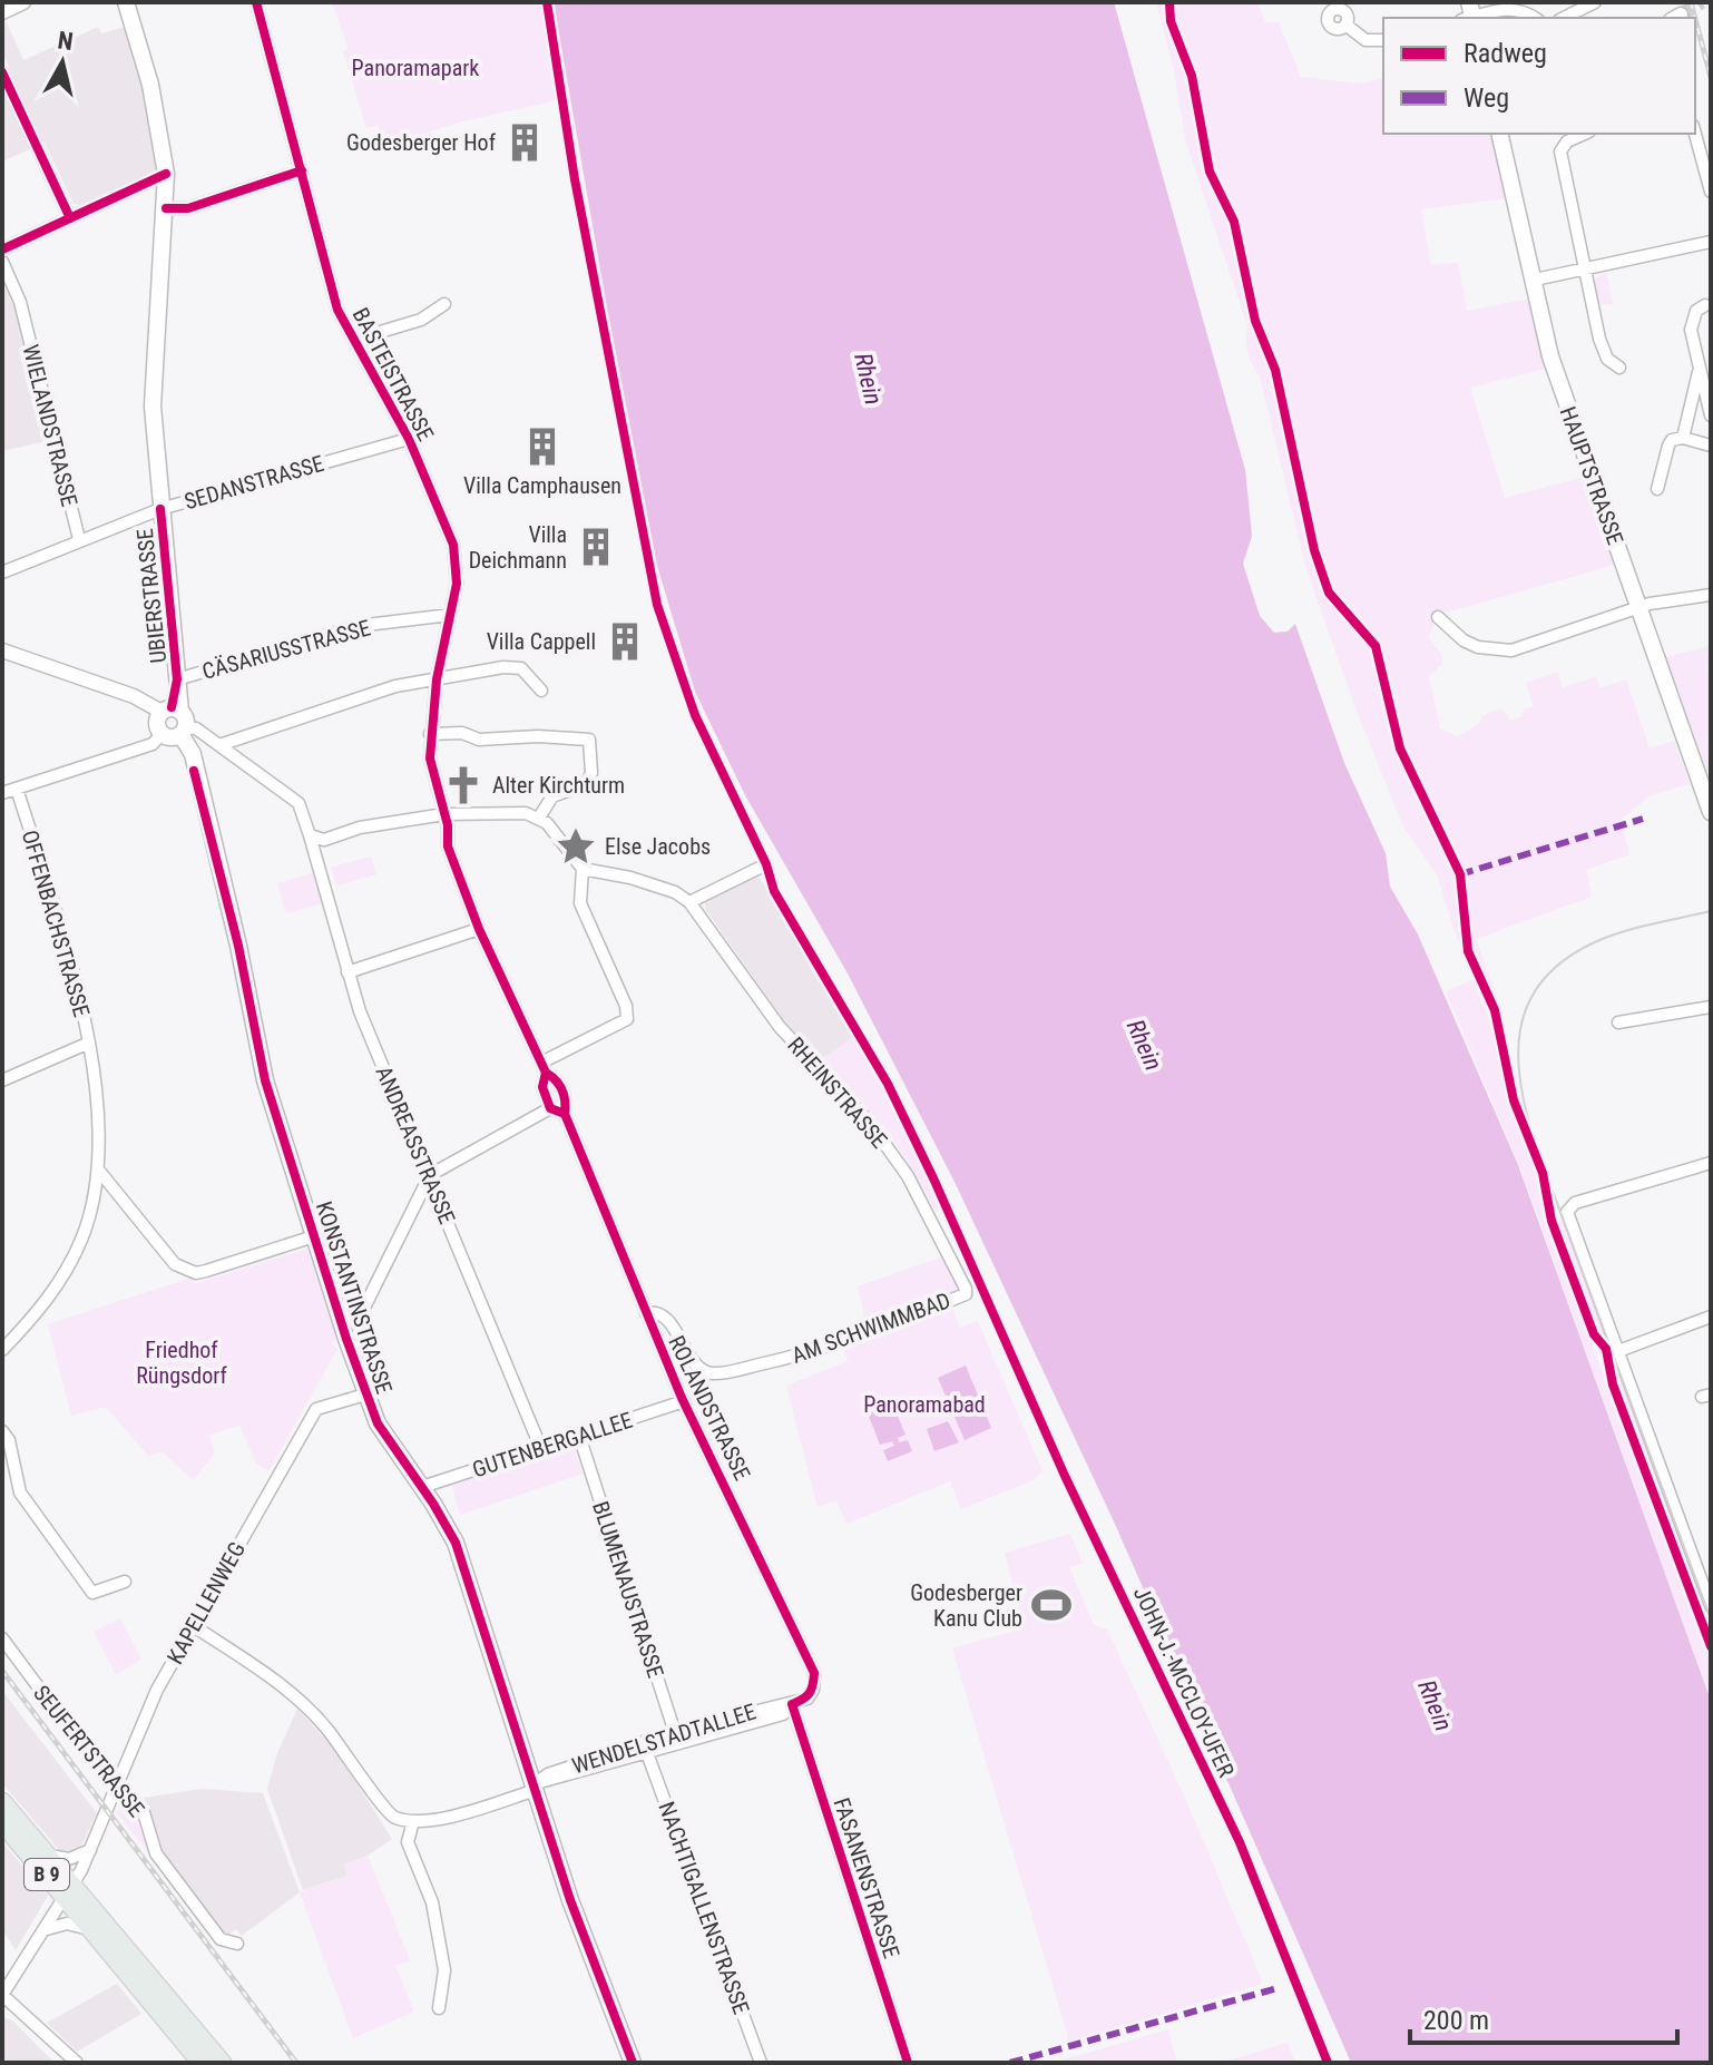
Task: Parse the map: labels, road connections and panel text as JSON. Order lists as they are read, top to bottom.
{
  "streets": {
    "main road": [
      "HAUPTSTRASSE",
      "UBIERSTRASSE",
      "KONSTANTINSTRASSE",
      "B 9"
    ],
    "street": [
      "BASTEISTRASSE",
      "WIELANDSTRASSE",
      "SEDANSTRASSE",
      "CÄSARIUSSTRASSE",
      "OFFENBACHSTRASSE",
      "RHEINSTRASSE",
      "ANDREASSTRASSE",
      "AM SCHWIMMBAD",
      "ROLANDSTRASSE",
      "GUTENBERGALLEE",
      "BLUMENAUSTRASSE",
      "KAPELLENWEG",
      "WENDELSTADTALLEE",
      "SEUFERTSTRASSE",
      "FASANENSTRASSE",
      "NACHTIGALLENSTRASSE"
    ],
    "cycle path": ["JOHN-J.-MCCLOY-UFER"]
  },
  "crossings": [
    ["BASTEISTRASSE", "SEDANSTRASSE"],
    ["BASTEISTRASSE", "CÄSARIUSSTRASSE"],
    ["BASTEISTRASSE", "ROLANDSTRASSE"],
    ["WIELANDSTRASSE", "SEDANSTRASSE"],
    ["SEDANSTRASSE", "UBIERSTRASSE"],
    ["UBIERSTRASSE", "CÄSARIUSSTRASSE"],
    ["UBIERSTRASSE", "KONSTANTINSTRASSE"],
    ["RHEINSTRASSE", "AM SCHWIMMBAD"],
    ["ANDREASSTRASSE", "GUTENBERGALLEE"],
    ["KONSTANTINSTRASSE", "GUTENBERGALLEE"],
    ["KONSTANTINSTRASSE", "KAPELLENWEG"],
    ["KONSTANTINSTRASSE", "WENDELSTADTALLEE"],
    ["AM SCHWIMMBAD", "ROLANDSTRASSE"],
    ["ROLANDSTRASSE", "GUTENBERGALLEE"],
    ["ROLANDSTRASSE", "WENDELSTADTALLEE"],
    ["ROLANDSTRASSE", "FASANENSTRASSE"],
    ["GUTENBERGALLEE", "BLUMENAUSTRASSE"],
    ["BLUMENAUSTRASSE", "WENDELSTADTALLEE"],
    ["KAPELLENWEG", "SEUFERTSTRASSE"],
    ["KAPELLENWEG", "B 9"],
    ["WENDELSTADTALLEE", "FASANENSTRASSE"],
    ["WENDELSTADTALLEE", "NACHTIGALLENSTRASSE"]
  ],
  "water": ["Rhein"],
  "parks": ["Panoramapark", "Friedhof Rüngsdorf", "Panoramabad"],
  "places": {
    "building": [
      "Godesberger Hof",
      "Villa Camphausen",
      "Villa Deichmann",
      "Villa Cappell"
    ],
    "church": ["Alter Kirchturm"],
    "place": ["Else Jacobs"],
    "sports": ["Godesberger Kanu Club"]
  },
  "legend": ["Radweg", "Weg"],
  "scale_bar": "200 m",
  "north": "top"
}
